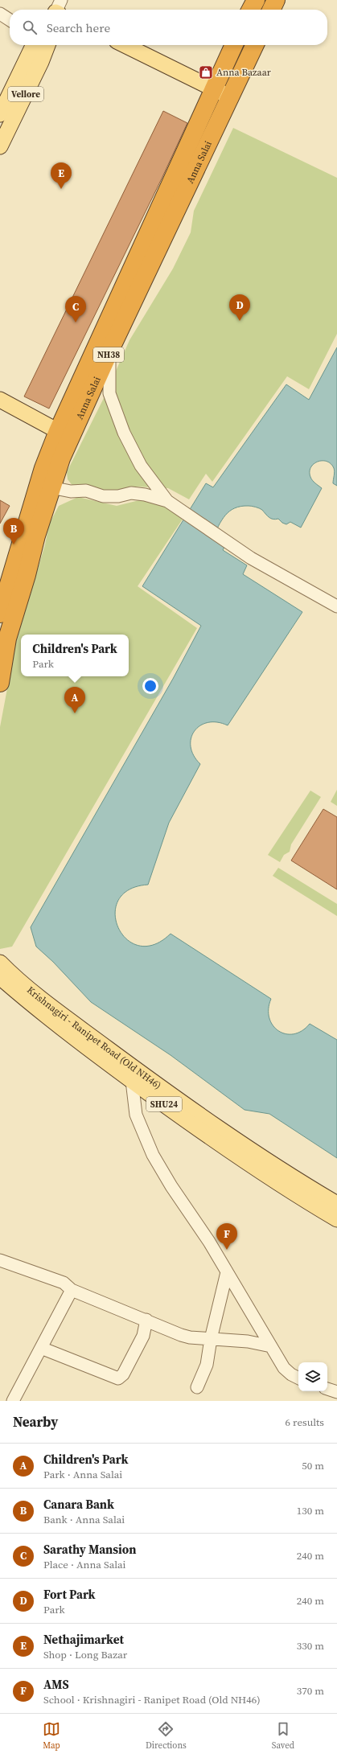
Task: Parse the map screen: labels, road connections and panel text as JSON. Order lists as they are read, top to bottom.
{
  "streets": {
    "highway": ["Anna Salai", "NH38"],
    "main road": ["Vellore", "Krishnagiri - Ranipet Road (Old NH46)", "SHU24"]
  },
  "places": {
    "shop": ["Anna Bazaar"]
  },
  "page": {
    "search": "Search here",
    "pins": [
      "E",
      "D",
      "C",
      "B",
      "A",
      "F"
    ],
    "popup": ["Children's Park", "Park"],
    "heading": ["Nearby", "6 results"],
    "list": [
      {
        "mark": "A",
        "name": "Children's Park",
        "note": "Park · Anna Salai",
        "value": "50 m"
      },
      {
        "mark": "B",
        "name": "Canara Bank",
        "note": "Bank · Anna Salai",
        "value": "130 m"
      },
      {
        "mark": "C",
        "name": "Sarathy Mansion",
        "note": "Place · Anna Salai",
        "value": "240 m"
      },
      {
        "mark": "D",
        "name": "Fort Park",
        "note": "Park",
        "value": "240 m"
      },
      {
        "mark": "E",
        "name": "Nethajimarket",
        "note": "Shop · Long Bazar",
        "value": "330 m"
      },
      {
        "mark": "F",
        "name": "AMS",
        "note": "School · Krishnagiri - Ranipet Road (Old NH46)",
        "value": "370 m"
      }
    ],
    "nav": ["Map", "Directions", "Saved"]
  }
}
